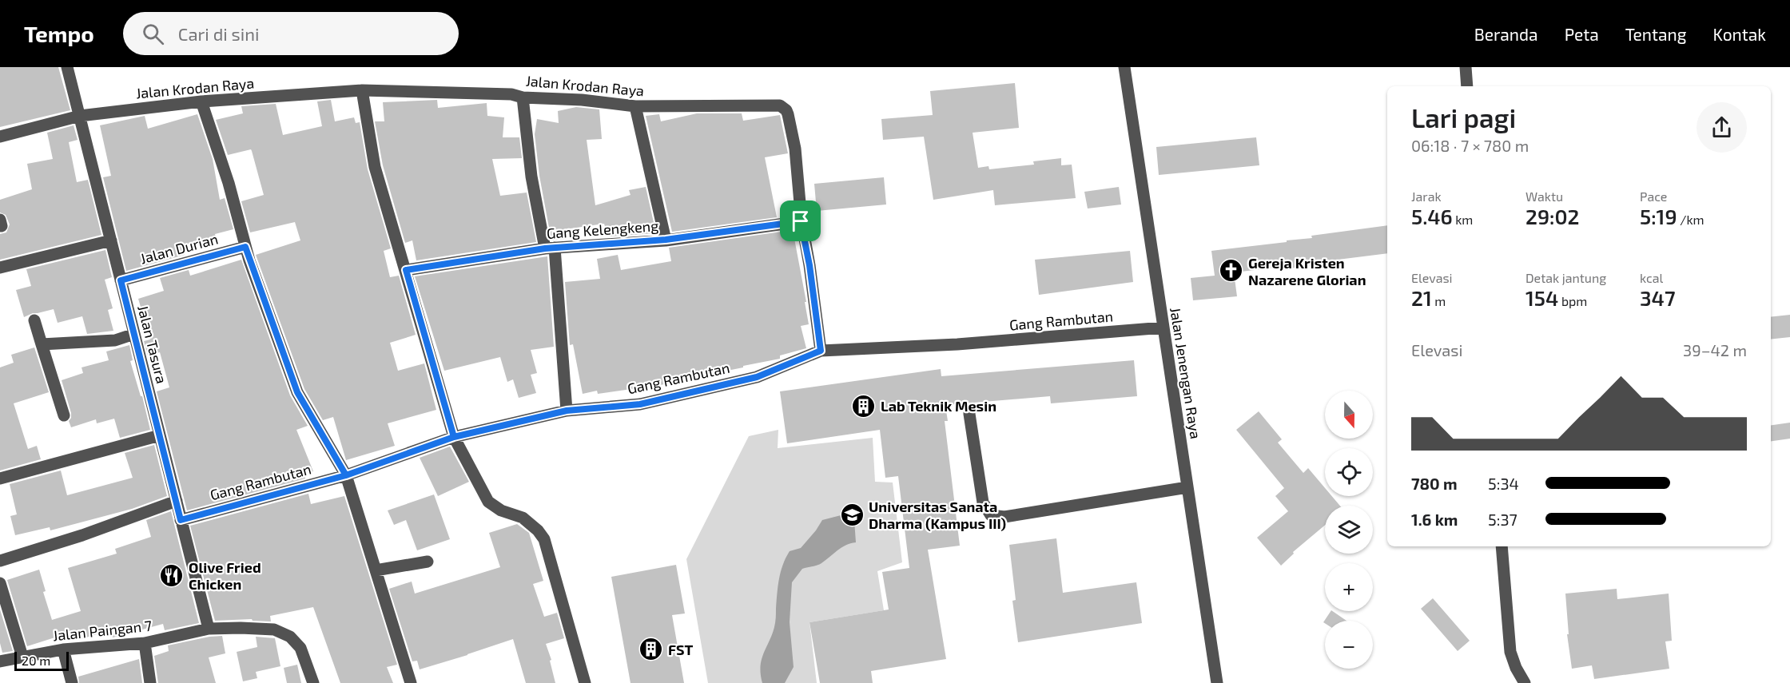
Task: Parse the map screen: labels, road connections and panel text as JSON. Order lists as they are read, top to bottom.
{
  "streets": {
    "street": [
      "Jalan Krodan Raya",
      "Gang Kelengkeng",
      "Jalan Durian",
      "Gang Rambutan",
      "Jalan Tasura",
      "Jalan Jenengan Raya",
      "Jalan Paingan 7"
    ]
  },
  "crossings": [
    ["Jalan Krodan Raya", "Gang Kelengkeng"],
    ["Jalan Krodan Raya", "Gang Rambutan"],
    ["Jalan Krodan Raya", "Jalan Tasura"],
    ["Jalan Durian", "Jalan Tasura"],
    ["Gang Rambutan", "Jalan Tasura"],
    ["Gang Rambutan", "Jalan Jenengan Raya"],
    ["Jalan Tasura", "Jalan Paingan 7"]
  ],
  "places": {
    "church": ["Gereja Kristen Nazarene Glorian"],
    "building": ["Lab Teknik Mesin", "FST"],
    "school or university": ["Universitas Sanata Dharma (Kampus III)"],
    "restaurant": ["Olive Fried Chicken"]
  },
  "scale_bar": "20 m",
  "north": "bottom",
  "page": {
    "header": "Tempo",
    "search": "Cari di sini",
    "nav": [
      "Beranda",
      "Peta",
      "Tentang",
      "Kontak"
    ],
    "heading": ["Lari pagi", "06:18 · 7 × 780 m"],
    "stats": [
      ["Jarak", "5.46 km"],
      ["Waktu", "29:02"],
      ["Pace", "5:19 /km"],
      ["Elevasi", "21 m"],
      ["Detak jantung", "154 bpm"],
      ["kcal", "347"]
    ],
    "chart": ["Elevasi", "39–42 m"],
    "map_buttons": ["+", "−"],
    "list": [
      {
        "name": "780 m",
        "note": "5:34"
      },
      {
        "name": "1.6 km",
        "note": "5:37"
      }
    ],
    "scale": "20 m"
  }
}
